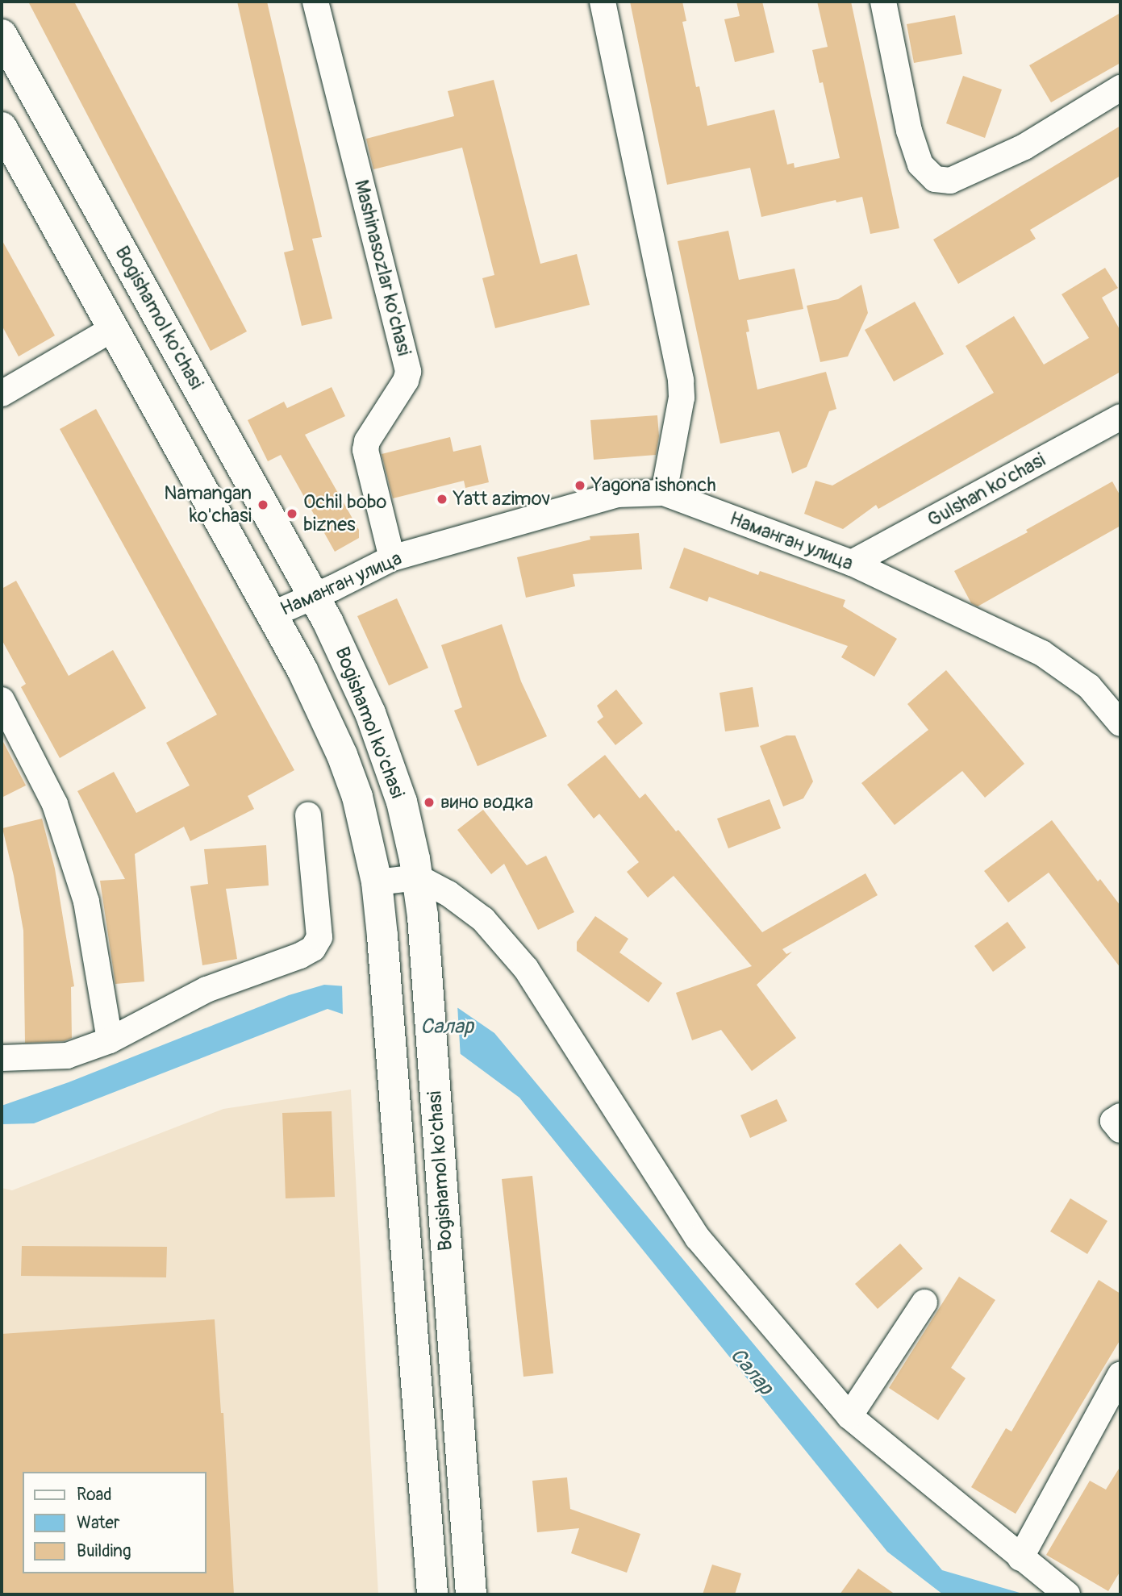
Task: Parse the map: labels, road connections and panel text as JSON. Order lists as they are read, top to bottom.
{
  "streets": {
    "main road": ["Bogishamol ko'chasi"],
    "street": ["Mashinasozlar ko'chasi", "Gulshan ko'chasi", "Наманган улица"]
  },
  "crossings": [
    ["Mashinasozlar ko'chasi", "Наманган улица"],
    ["Bogishamol ko'chasi", "Наманган улица"],
    ["Gulshan ko'chasi", "Наманган улица"]
  ],
  "water": ["Салар"],
  "places": [
    "Yagona ishonch",
    "Yatt azimov",
    "Namangan ko'chasi",
    "Ochil bobo biznes",
    "вино водка"
  ],
  "legend": ["Road", "Water", "Building"]
}
